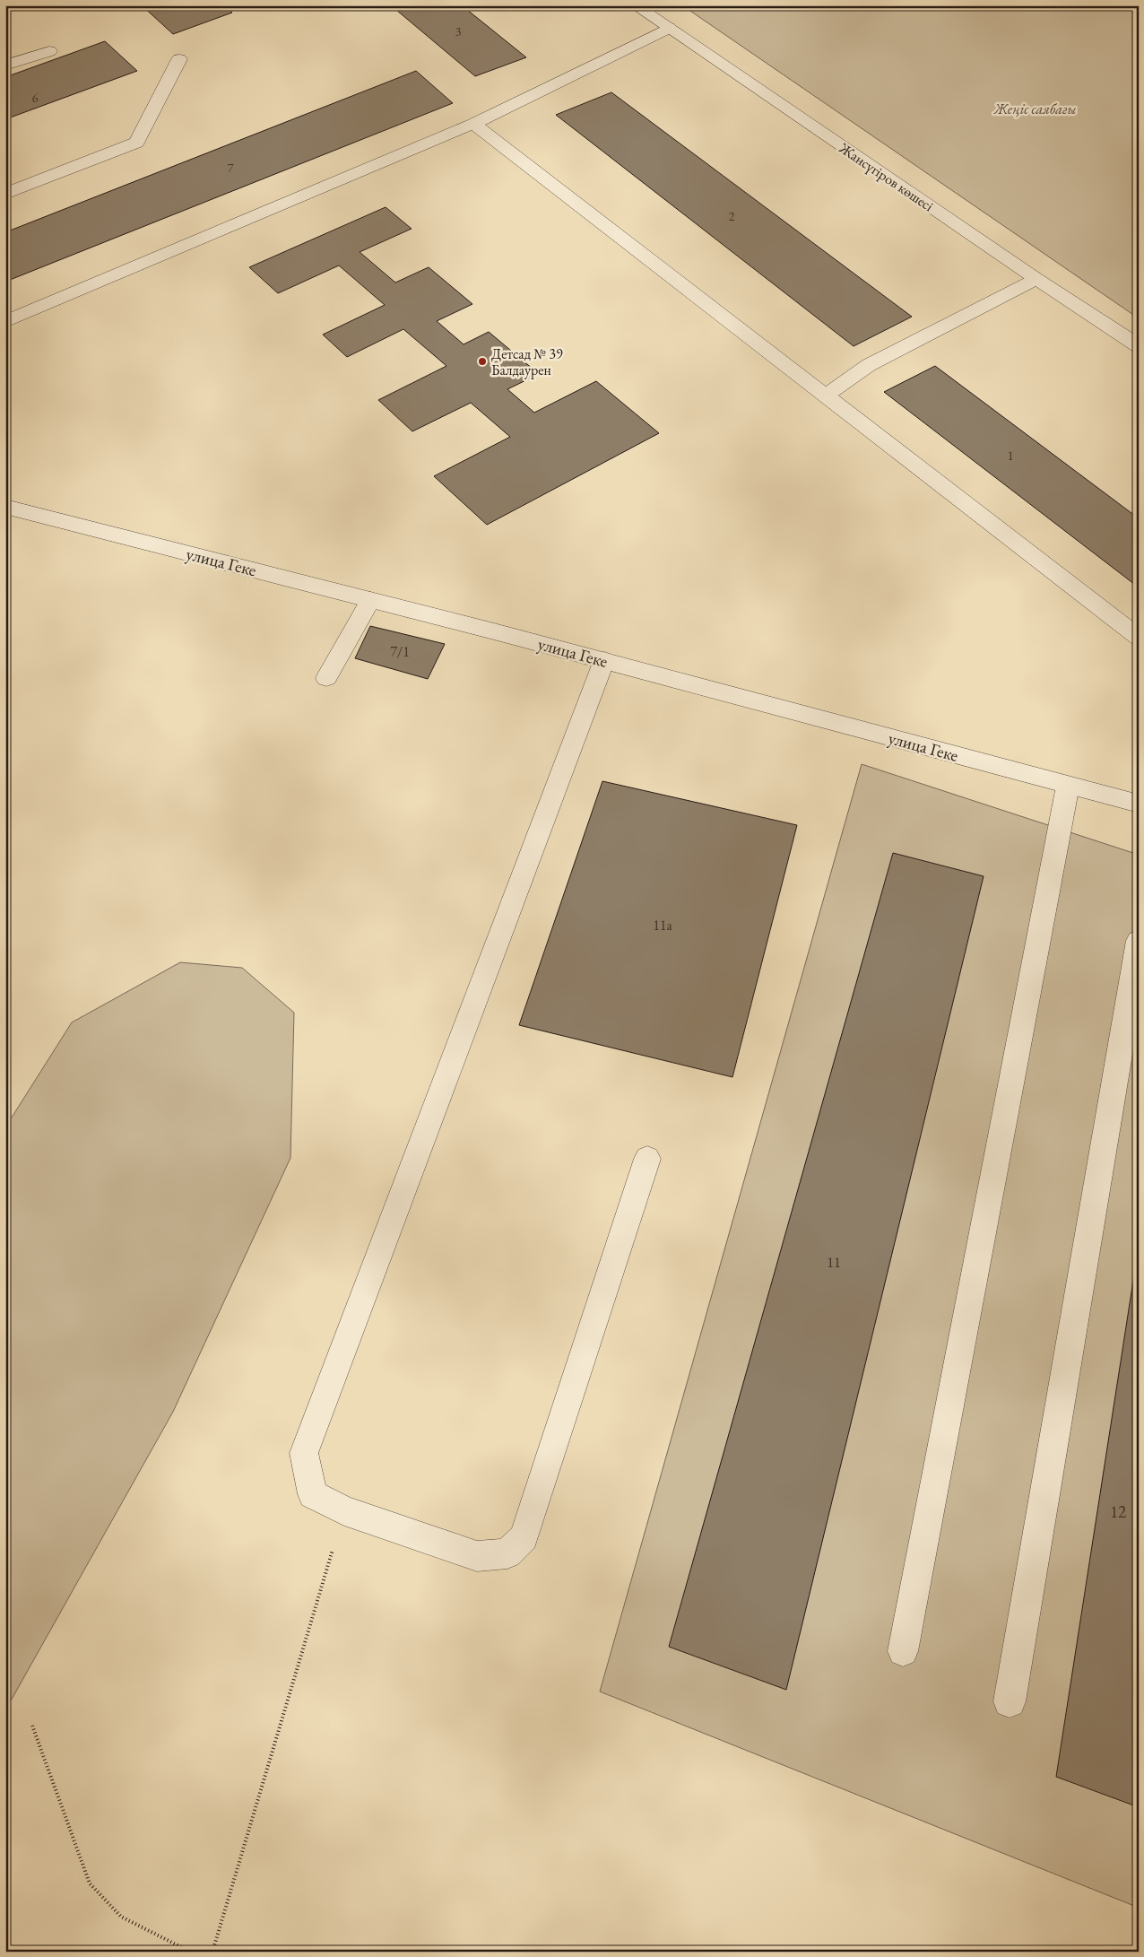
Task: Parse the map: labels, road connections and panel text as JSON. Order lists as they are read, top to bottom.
{
  "streets": {
    "street": ["Жансүгіров көшесі", "улица Геке"]
  },
  "parks": ["Жеңіс саябағы"],
  "places": ["Детсад № 39 Балдаурен"],
  "house_numbers": [
    "3",
    "6",
    "7",
    "2",
    "1",
    "7/1",
    "11а",
    "11",
    "12"
  ]
}
